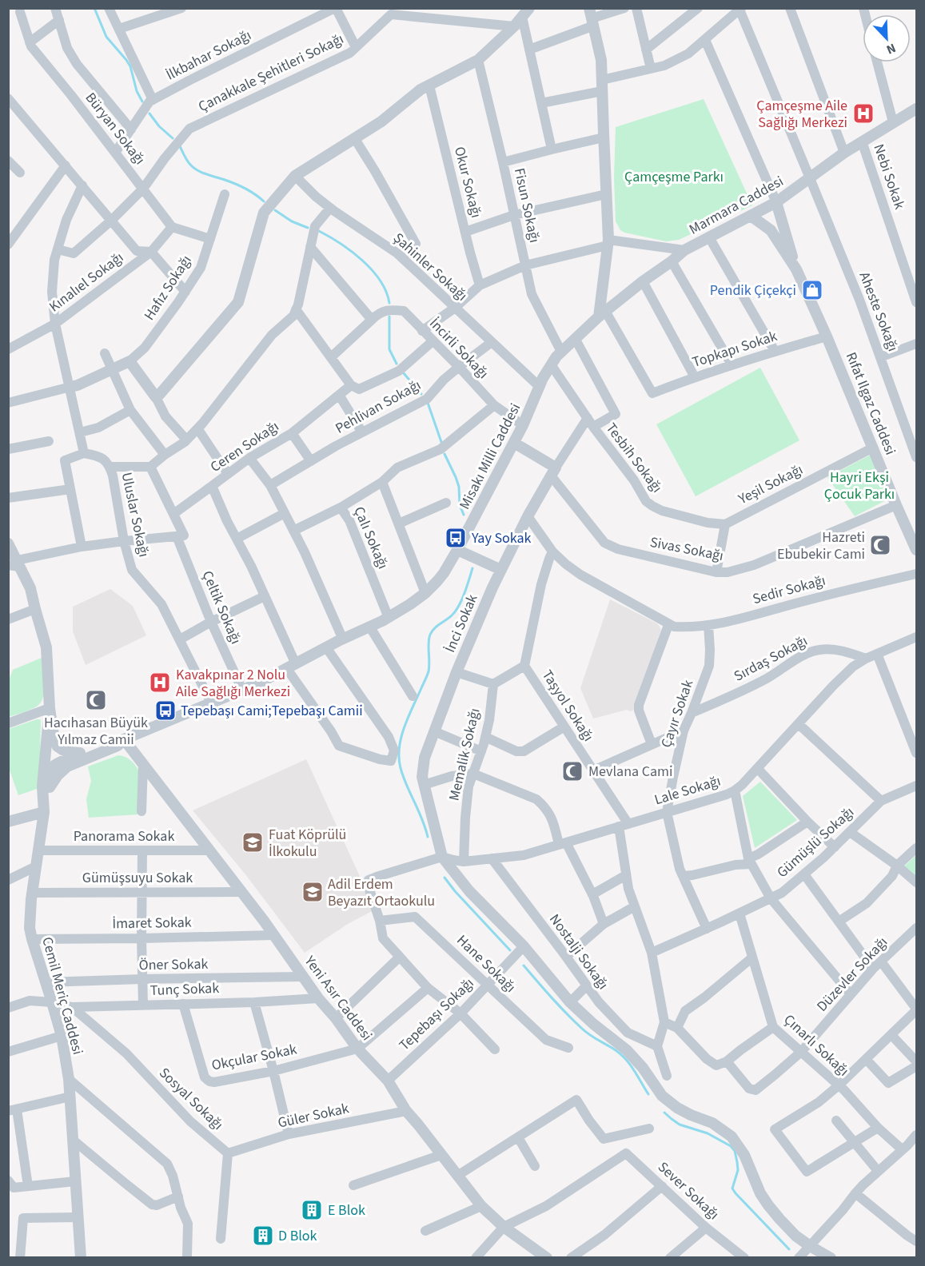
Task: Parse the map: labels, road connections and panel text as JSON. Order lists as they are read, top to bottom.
{
  "streets": {
    "street": [
      "İlkbahar Sokağı",
      "Çanakkale Şehitleri Sokağı",
      "Büryan Sokağı",
      "Nebi Sokak",
      "Okur Sokağı",
      "Fisun Sokağı",
      "Marmara Caddesi",
      "Şahinler Sokağı",
      "Kınalıel Sokağı",
      "Hafız Sokağı",
      "Aheste Sokağı",
      "İncirli Sokağı",
      "Topkapı Sokak",
      "Rıfat Ilgaz Caddesi",
      "Pehlivan Sokağı",
      "Ceren Sokağı",
      "Misakı Milli Caddesi",
      "Tesbih Sokağı",
      "Yeşil Sokağı",
      "Uluslar Sokağı",
      "Çalı Sokağı",
      "Sivas Sokağı",
      "Sedir Sokağı",
      "Çeltik Sokağı",
      "İnci Sokak",
      "Sırdaş Sokağı",
      "Taşyol Sokağı",
      "Çayır Sokak",
      "Memalik Sokağı",
      "Lale Sokağı",
      "Panorama Sokak",
      "Gümüşlü Sokağı",
      "Gümüşsuyu Sokak",
      "İmaret Sokak",
      "Nostalji Sokağı",
      "Hane Sokağı",
      "Öner Sokak",
      "Düzevler Sokağı",
      "Tunç Sokak",
      "Cemil Meriç Caddesi",
      "Yeni Asır Caddesi",
      "Tepebaşı Sokağı",
      "Çınarlı Sokağı",
      "Okçular Sokak",
      "Sosyal Sokağı",
      "Güler Sokak",
      "Sever Sokağı"
    ]
  },
  "crossings": [
    ["İlkbahar Sokağı", "Büryan Sokağı"],
    ["Çanakkale Şehitleri Sokağı", "Büryan Sokağı"],
    ["Büryan Sokağı", "Kınalıel Sokağı"],
    ["Nebi Sokak", "Marmara Caddesi"],
    ["Fisun Sokağı", "Misakı Milli Caddesi"],
    ["Marmara Caddesi", "Aheste Sokağı"],
    ["Marmara Caddesi", "Topkapı Sokak"],
    ["Marmara Caddesi", "Rıfat Ilgaz Caddesi"],
    ["Marmara Caddesi", "Misakı Milli Caddesi"],
    ["Şahinler Sokağı", "Pehlivan Sokağı"],
    ["Şahinler Sokağı", "Misakı Milli Caddesi"],
    ["İncirli Sokağı", "Pehlivan Sokağı"],
    ["İncirli Sokağı", "Misakı Milli Caddesi"],
    ["İncirli Sokağı", "Çalı Sokağı"],
    ["Topkapı Sokak", "Rıfat Ilgaz Caddesi"],
    ["Topkapı Sokak", "Misakı Milli Caddesi"],
    ["Rıfat Ilgaz Caddesi", "Yeşil Sokağı"],
    ["Rıfat Ilgaz Caddesi", "Sivas Sokağı"],
    ["Ceren Sokağı", "Misakı Milli Caddesi"],
    ["Misakı Milli Caddesi", "Tesbih Sokağı"],
    ["Misakı Milli Caddesi", "Uluslar Sokağı"],
    ["Misakı Milli Caddesi", "Çalı Sokağı"],
    ["Misakı Milli Caddesi", "Sivas Sokağı"],
    ["Misakı Milli Caddesi", "Çeltik Sokağı"],
    ["Misakı Milli Caddesi", "Cemil Meriç Caddesi"],
    ["Misakı Milli Caddesi", "Yeni Asır Caddesi"],
    ["Tesbih Sokağı", "Yeşil Sokağı"],
    ["Tesbih Sokağı", "İnci Sokak"],
    ["Sivas Sokağı", "İnci Sokak"],
    ["Sedir Sokağı", "Çayır Sokak"],
    ["İnci Sokak", "Lale Sokağı"],
    ["Sırdaş Sokağı", "Çayır Sokak"],
    ["Sırdaş Sokağı", "Lale Sokağı"],
    ["Taşyol Sokağı", "Lale Sokağı"],
    ["Çayır Sokak", "Lale Sokağı"],
    ["Memalik Sokağı", "Lale Sokağı"],
    ["Lale Sokağı", "Nostalji Sokağı"],
    ["Panorama Sokak", "Cemil Meriç Caddesi"],
    ["Panorama Sokak", "Yeni Asır Caddesi"],
    ["Gümüşlü Sokağı", "Çınarlı Sokağı"],
    ["Gümüşsuyu Sokak", "Cemil Meriç Caddesi"],
    ["Gümüşsuyu Sokak", "Yeni Asır Caddesi"],
    ["İmaret Sokak", "Cemil Meriç Caddesi"],
    ["İmaret Sokak", "Yeni Asır Caddesi"],
    ["Hane Sokağı", "Tepebaşı Sokağı"],
    ["Öner Sokak", "Cemil Meriç Caddesi"],
    ["Öner Sokak", "Yeni Asır Caddesi"],
    ["Düzevler Sokağı", "Çınarlı Sokağı"],
    ["Tunç Sokak", "Cemil Meriç Caddesi"],
    ["Tunç Sokak", "Yeni Asır Caddesi"],
    ["Tunç Sokak", "Okçular Sokak"],
    ["Tunç Sokak", "Sosyal Sokağı"],
    ["Yeni Asır Caddesi", "Tepebaşı Sokağı"],
    ["Yeni Asır Caddesi", "Okçular Sokak"],
    ["Yeni Asır Caddesi", "Güler Sokak"],
    ["Yeni Asır Caddesi", "Sever Sokağı"],
    ["Sosyal Sokağı", "Güler Sokak"]
  ],
  "parks": ["Çamçeşme Parkı", "Hayri Ekşi Çocuk Parkı"],
  "places": {
    "hospital": ["Çamçeşme Aile Sağlığı Merkezi", "Kavakpınar 2 Nolu Aile Sağlığı Merkezi"],
    "shop": ["Pendik Çiçekçi"],
    "bus stop": ["Yay Sokak", "Tepebaşı Cami;Tepebaşı Camii"],
    "mosque": ["Hazreti Ebubekir Cami", "Hacıhasan Büyük Yılmaz Camii", "Mevlana Cami"],
    "school or university": ["Fuat Köprülü İlkokulu", "Adil Erdem Beyazıt Ortaokulu"],
    "building": ["E Blok", "D Blok"]
  },
  "north": "bottom right"
}
